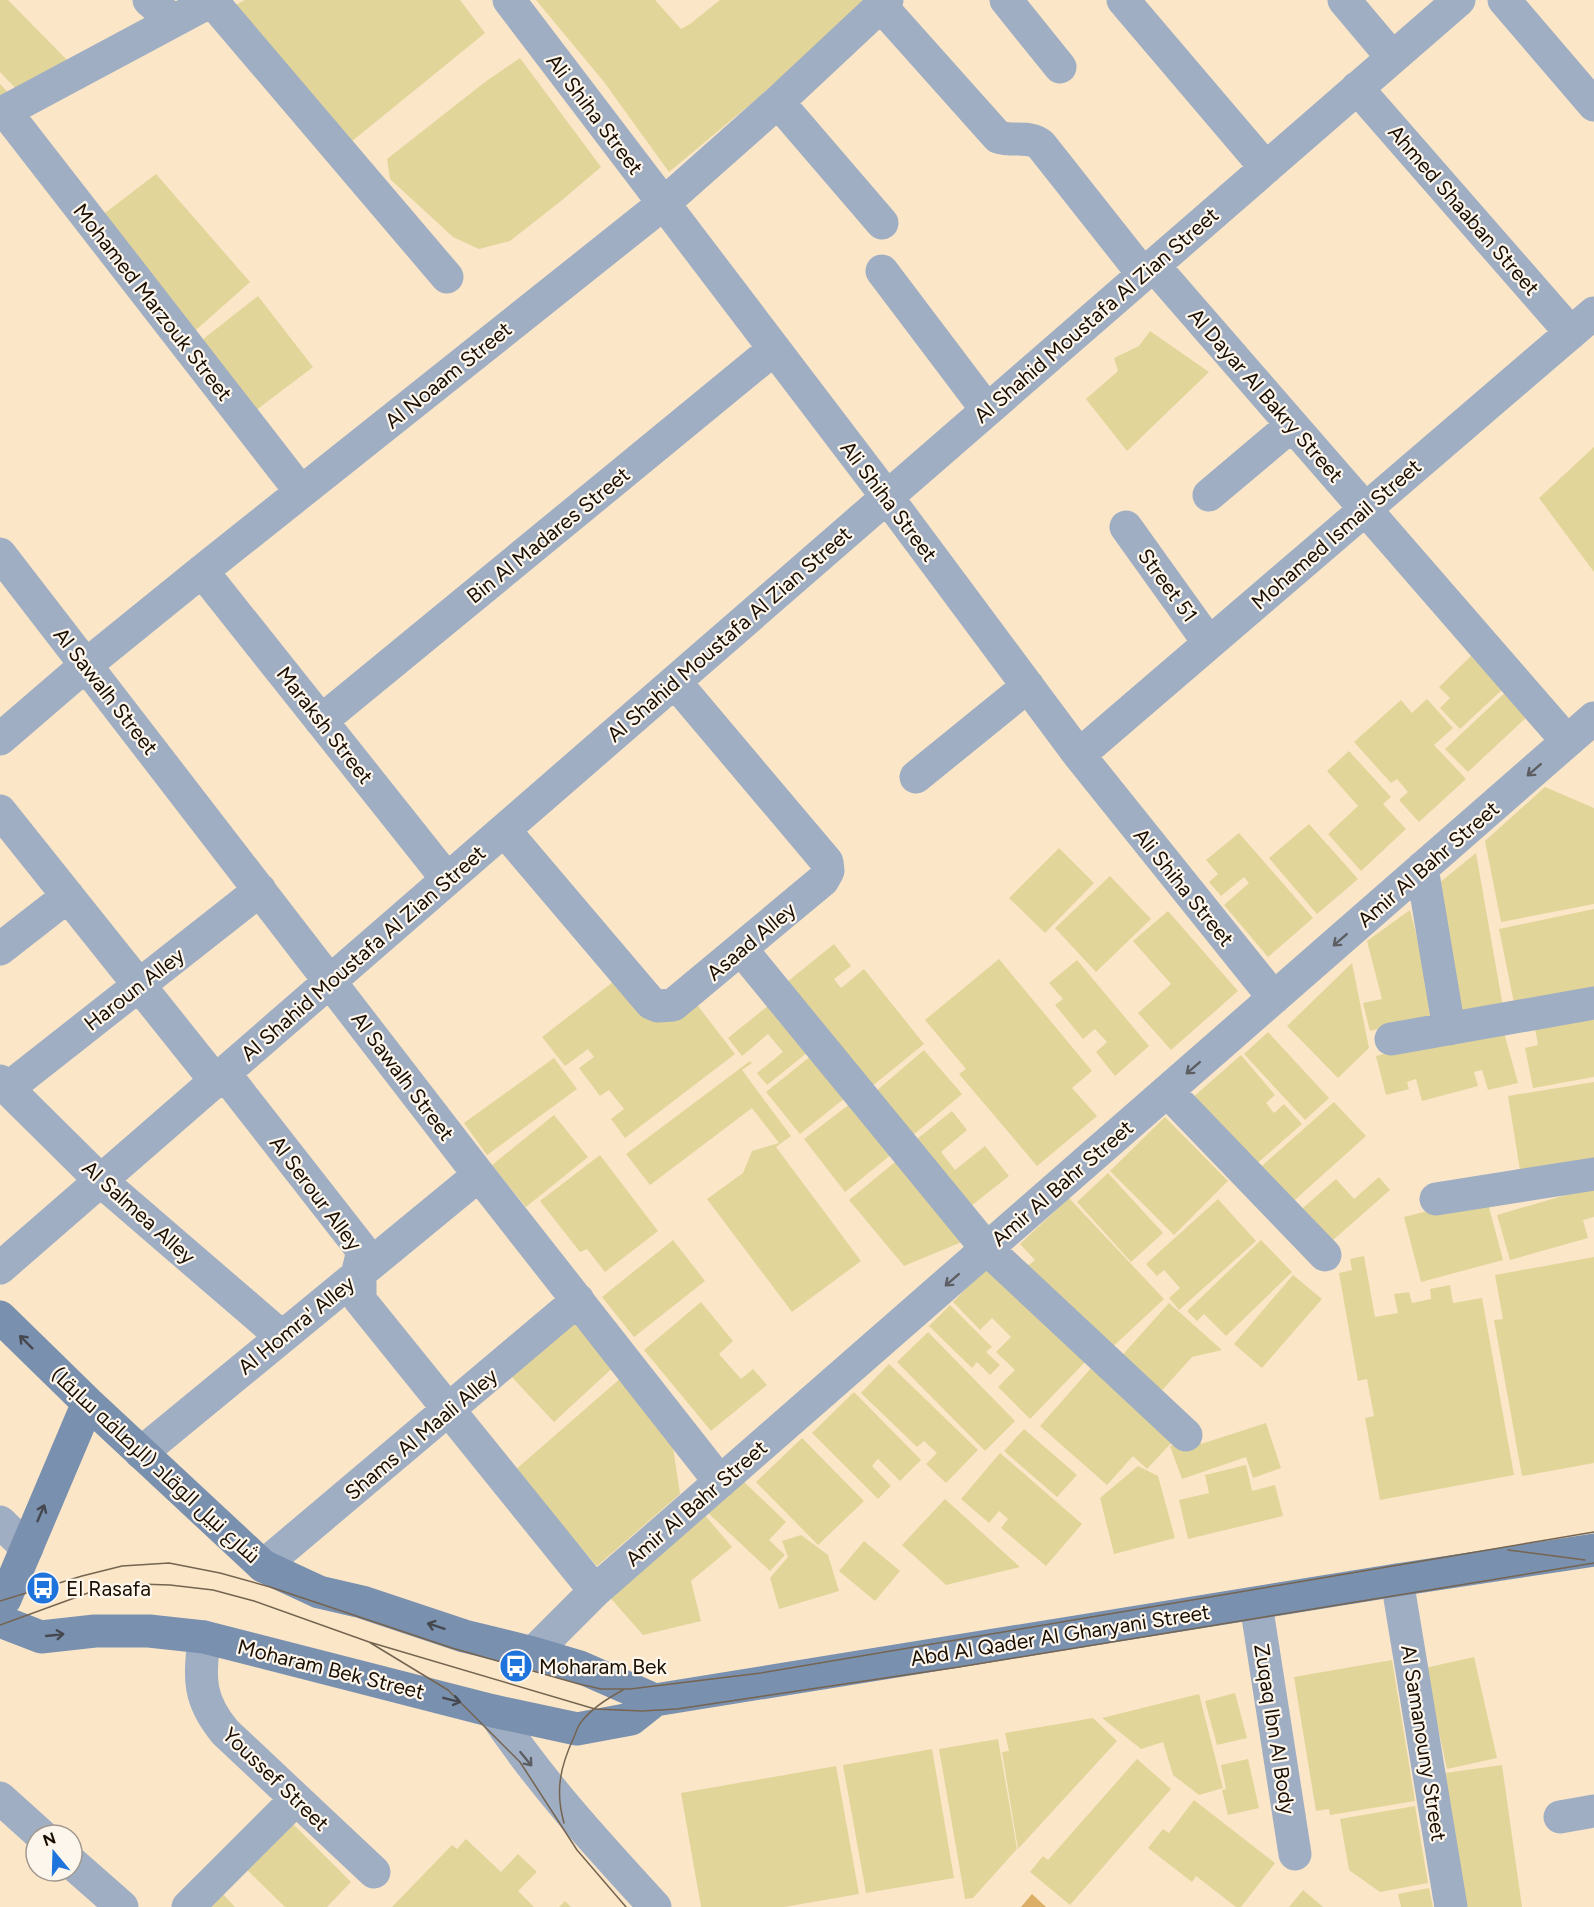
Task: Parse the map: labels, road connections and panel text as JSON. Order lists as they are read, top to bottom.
{
  "streets": {
    "main road": ["شارع نبيل الوقاد (الرصافه سابقا)", "Abd Al Qader Al Gharyani Street", "Moharam Bek Street"],
    "street": [
      "Ali Shiha Street",
      "Ahmed Shaaban Street",
      "Mohamed Marzouk Street",
      "Al Shahid Moustafa Al Zian Street",
      "Al Noaam Street",
      "Al Dayar Al Bakry Street",
      "Mohamed Ismail Street",
      "Bin Al Madares Street",
      "Street 51",
      "Al Sawalh Street",
      "Maraksh Street",
      "Amir Al Bahr Street",
      "Asaad Alley",
      "Haroun Alley",
      "Al Serour Alley",
      "Al Salmea Alley",
      "Al Homra' Alley",
      "Shams Al Maali Alley",
      "Zuqaq Ibn Al Body",
      "Al Samanouny Street",
      "Youssef Street"
    ]
  },
  "crossings": [
    ["Ali Shiha Street", "Al Shahid Moustafa Al Zian Street"],
    ["Ali Shiha Street", "Al Noaam Street"],
    ["Ali Shiha Street", "Mohamed Ismail Street"],
    ["Ali Shiha Street", "Bin Al Madares Street"],
    ["Ali Shiha Street", "Amir Al Bahr Street"],
    ["Ahmed Shaaban Street", "Al Shahid Moustafa Al Zian Street"],
    ["Ahmed Shaaban Street", "Mohamed Ismail Street"],
    ["Mohamed Marzouk Street", "Al Noaam Street"],
    ["Al Shahid Moustafa Al Zian Street", "Al Dayar Al Bakry Street"],
    ["Al Shahid Moustafa Al Zian Street", "Al Sawalh Street"],
    ["Al Shahid Moustafa Al Zian Street", "Maraksh Street"],
    ["Al Shahid Moustafa Al Zian Street", "Asaad Alley"],
    ["Al Shahid Moustafa Al Zian Street", "Al Serour Alley"],
    ["Al Shahid Moustafa Al Zian Street", "Al Salmea Alley"],
    ["Al Noaam Street", "Al Dayar Al Bakry Street"],
    ["Al Noaam Street", "Al Sawalh Street"],
    ["Al Noaam Street", "Maraksh Street"],
    ["Al Dayar Al Bakry Street", "Mohamed Ismail Street"],
    ["Al Dayar Al Bakry Street", "Amir Al Bahr Street"],
    ["Mohamed Ismail Street", "Street 51"],
    ["Bin Al Madares Street", "Maraksh Street"],
    ["Al Sawalh Street", "Amir Al Bahr Street"],
    ["Al Sawalh Street", "Haroun Alley"],
    ["Al Sawalh Street", "Al Homra' Alley"],
    ["Al Sawalh Street", "Shams Al Maali Alley"],
    ["Amir Al Bahr Street", "Al Serour Alley"],
    ["Amir Al Bahr Street", "شارع نبيل الوقاد (الرصافه سابقا)"],
    ["Haroun Alley", "Al Serour Alley"],
    ["Haroun Alley", "Al Salmea Alley"],
    ["Al Serour Alley", "Al Homra' Alley"],
    ["Al Serour Alley", "Shams Al Maali Alley"],
    ["Al Salmea Alley", "Al Homra' Alley"],
    ["Al Homra' Alley", "شارع نبيل الوقاد (الرصافه سابقا)"],
    ["Shams Al Maali Alley", "شارع نبيل الوقاد (الرصافه سابقا)"],
    ["Abd Al Qader Al Gharyani Street", "Moharam Bek Street"],
    ["Abd Al Qader Al Gharyani Street", "Zuqaq Ibn Al Body"],
    ["Abd Al Qader Al Gharyani Street", "Al Samanouny Street"],
    ["Moharam Bek Street", "Youssef Street"]
  ],
  "one_way": ["Amir Al Bahr Street", "شارع نبيل الوقاد (الرصافه سابقا)", "Moharam Bek Street"],
  "places": {
    "bus stop": ["El Rasafa", "Moharam Bek"]
  },
  "north": "top"
}
